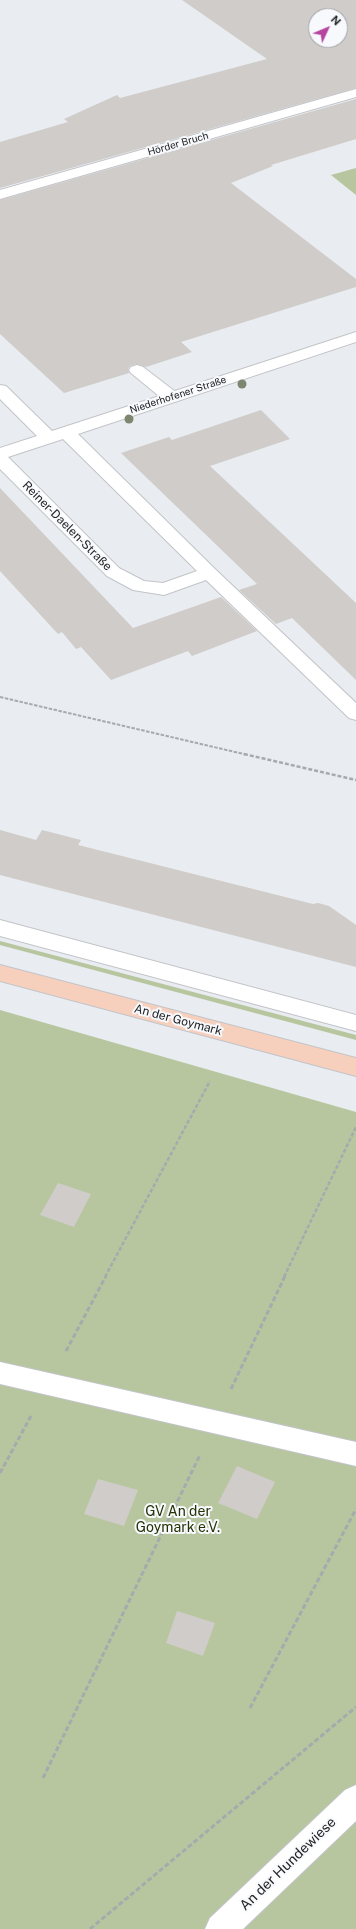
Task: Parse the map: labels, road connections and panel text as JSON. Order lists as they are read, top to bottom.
{
  "streets": {
    "main road": ["An der Goymark"],
    "street": [
      "Hörder Bruch",
      "Niederhofener Straße",
      "Reiner-Daelen-Straße",
      "An der Hundewiese"
    ]
  },
  "parks": ["GV An der Goymark e.V."],
  "north": "top right"
}
